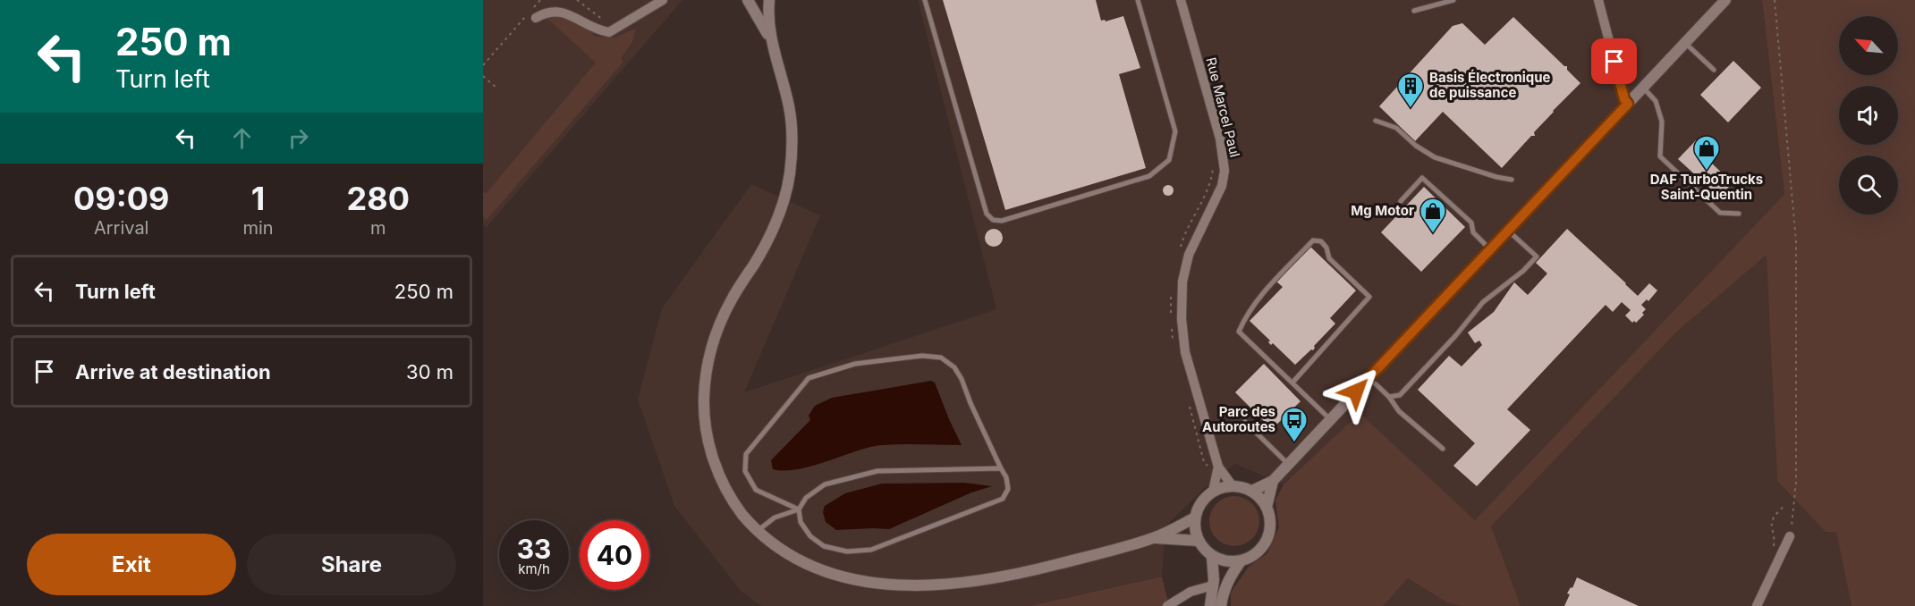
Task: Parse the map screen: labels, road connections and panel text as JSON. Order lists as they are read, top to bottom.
{
  "streets": {
    "street": ["Rue Marcel Paul"]
  },
  "places": {
    "building": ["Basis Électronique de puissance"],
    "shop": ["DAF TurboTrucks Saint-Quentin", "Mg Motor"],
    "bus stop": ["Parc des Autoroutes"]
  },
  "north": "top left",
  "page": {
    "turn": ["250 m", "Turn left"],
    "eta": [
      "09:09",
      "Arrival",
      "1",
      "min",
      "280",
      "m"
    ],
    "list": [
      {
        "name": "Turn left",
        "value": "250 m"
      },
      {
        "name": "Arrive at destination",
        "value": "30 m"
      }
    ],
    "speed": "33 km/h",
    "limit": "40",
    "buttons": ["Exit", "Share"]
  }
}
